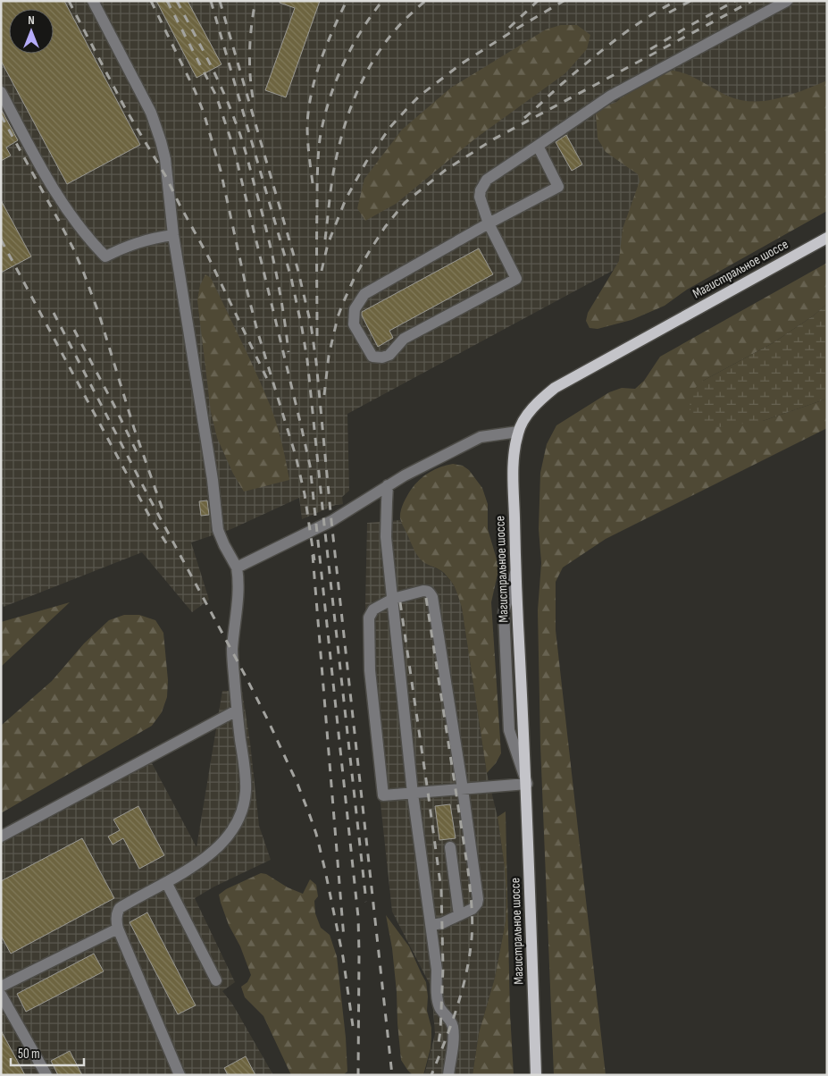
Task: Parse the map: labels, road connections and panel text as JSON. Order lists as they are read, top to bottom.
{
  "streets": {
    "main road": ["Магистральное шоссе"]
  },
  "scale_bar": "50 m",
  "north": "top"
}
